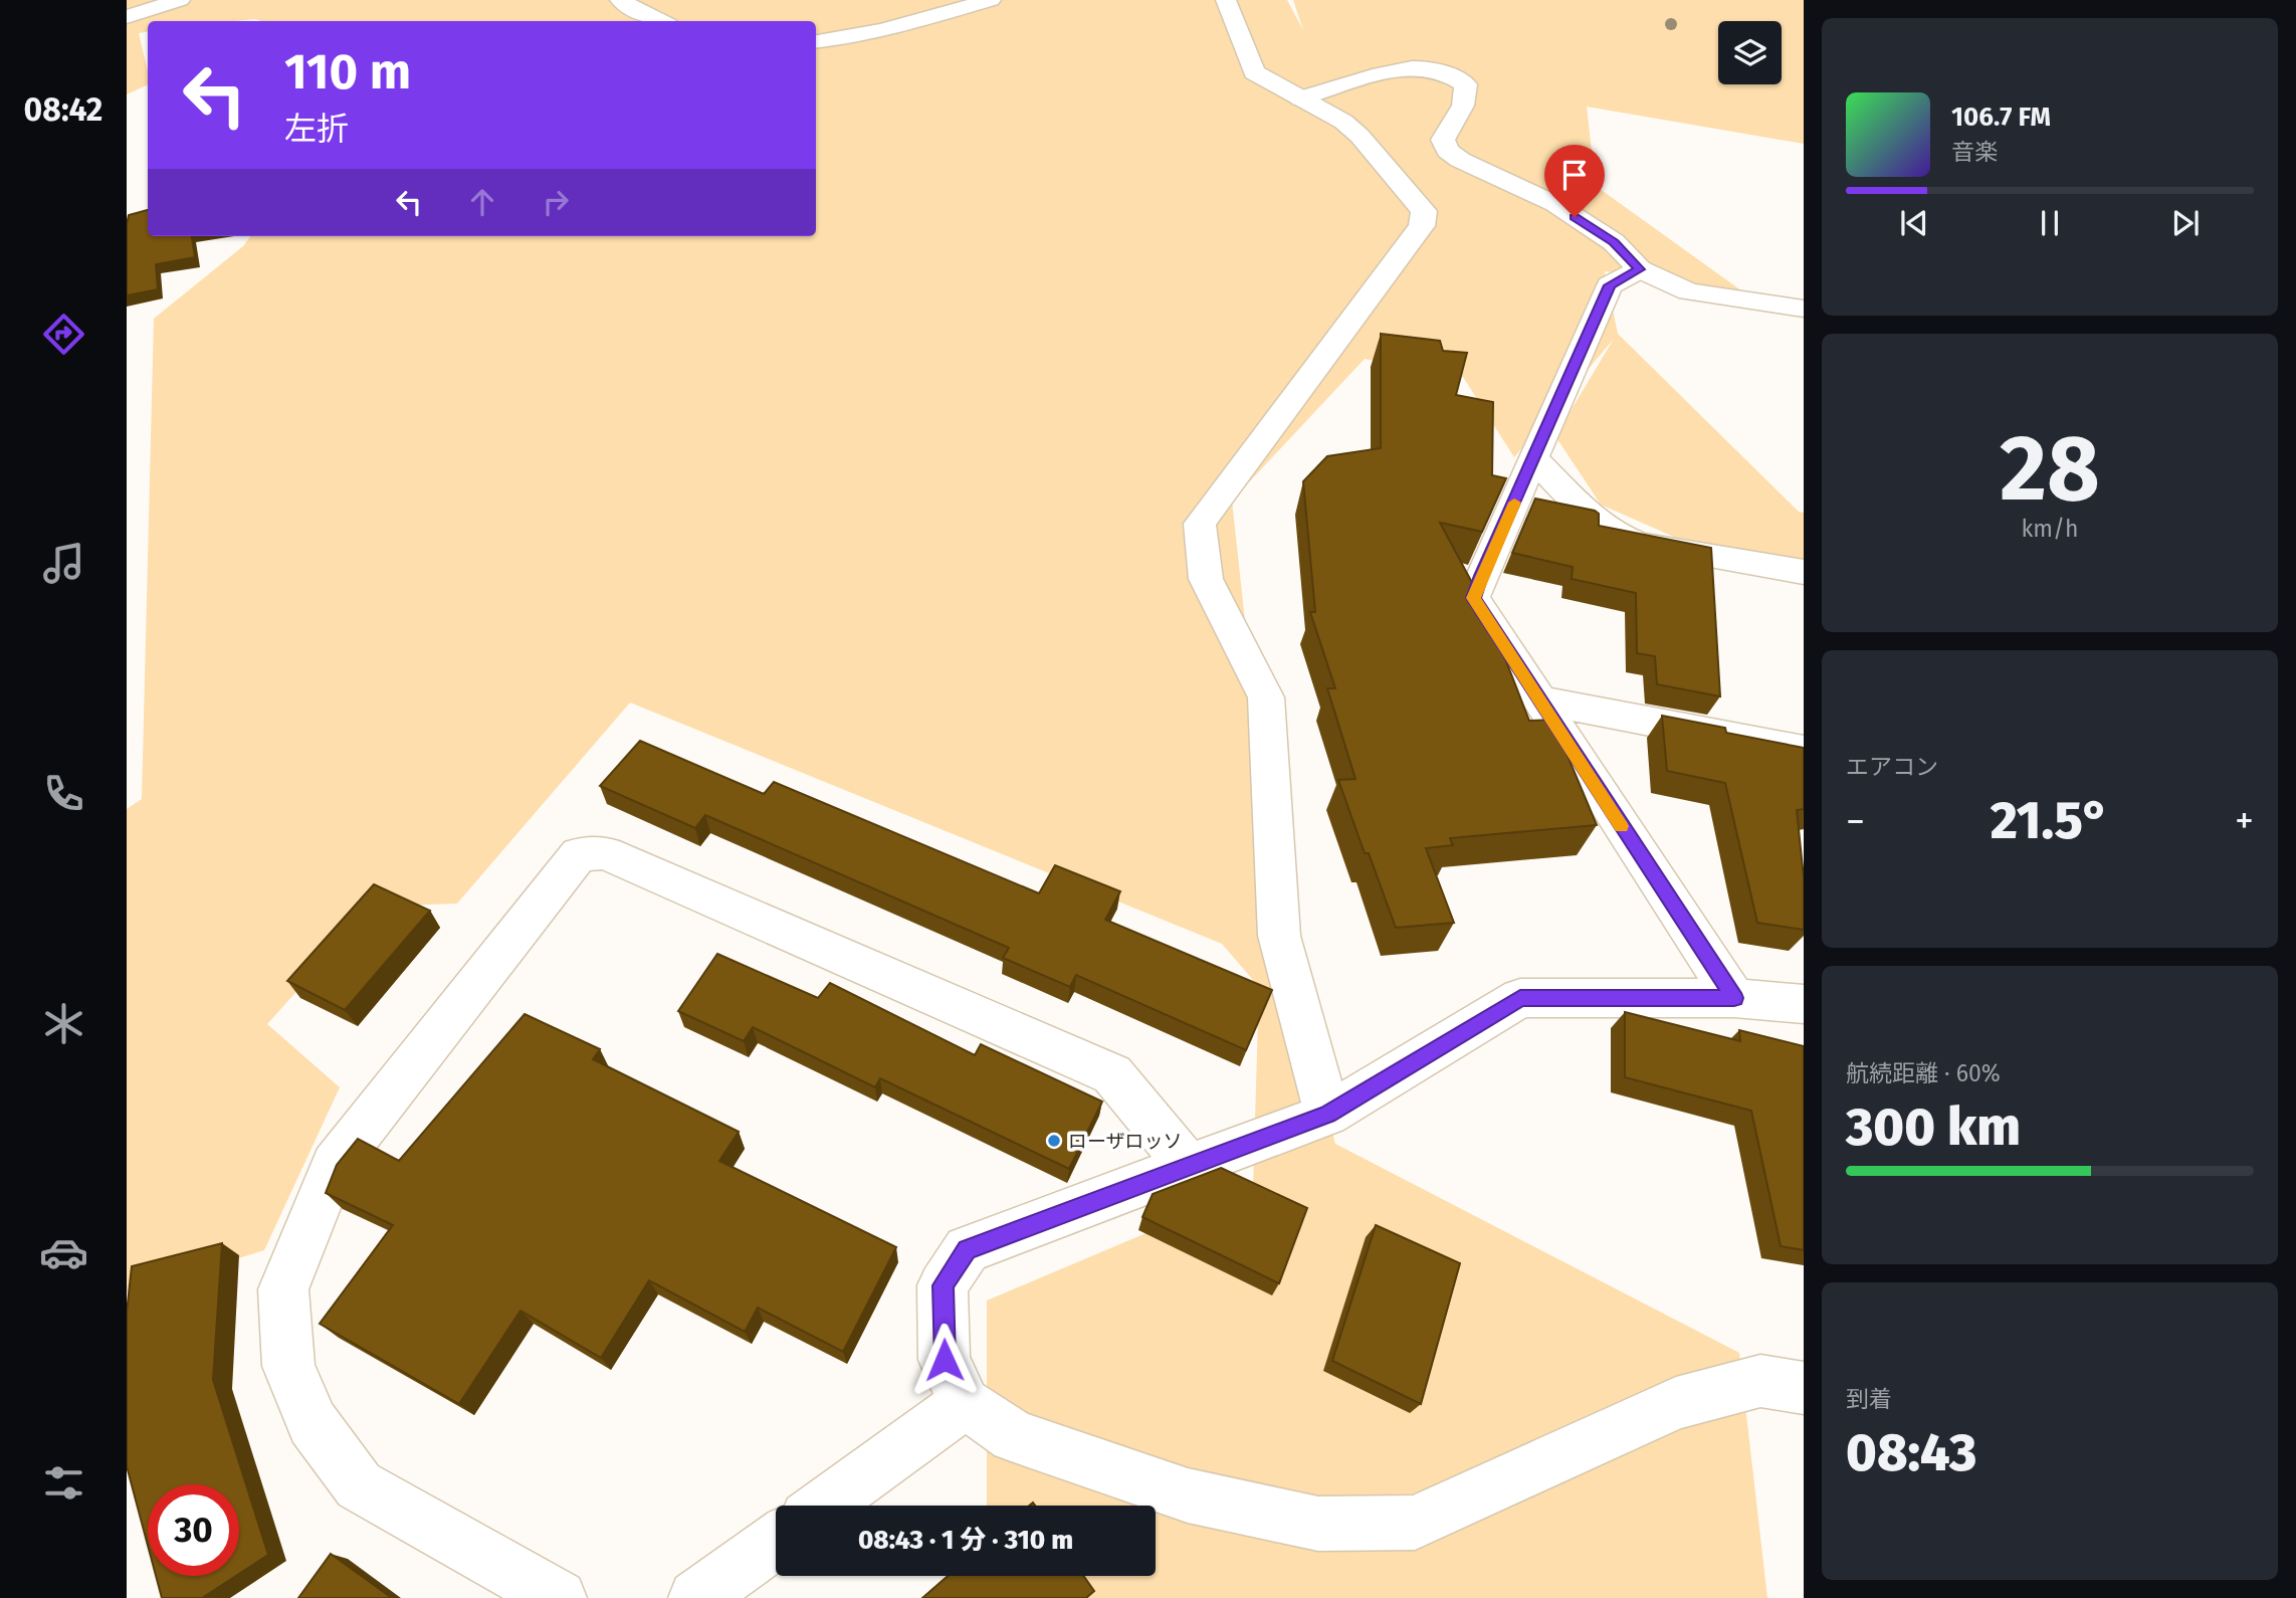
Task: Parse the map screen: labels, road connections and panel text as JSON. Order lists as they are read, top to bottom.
{
  "places": ["ローザロッソ"],
  "page": {
    "tabs": "08:42",
    "turn": ["110 m", "左折"],
    "song": ["106.7 FM", "音楽"],
    "tile": [
      ["28", "km/h"],
      "エアコン",
      ["航続距離 · 60%", "300 km"],
      ["到着", "08:43"]
    ],
    "heat": ["−", "21.5°", "+"],
    "limit": "30",
    "trip": "08:43 · 1 分 · 310 m"
  }
}
